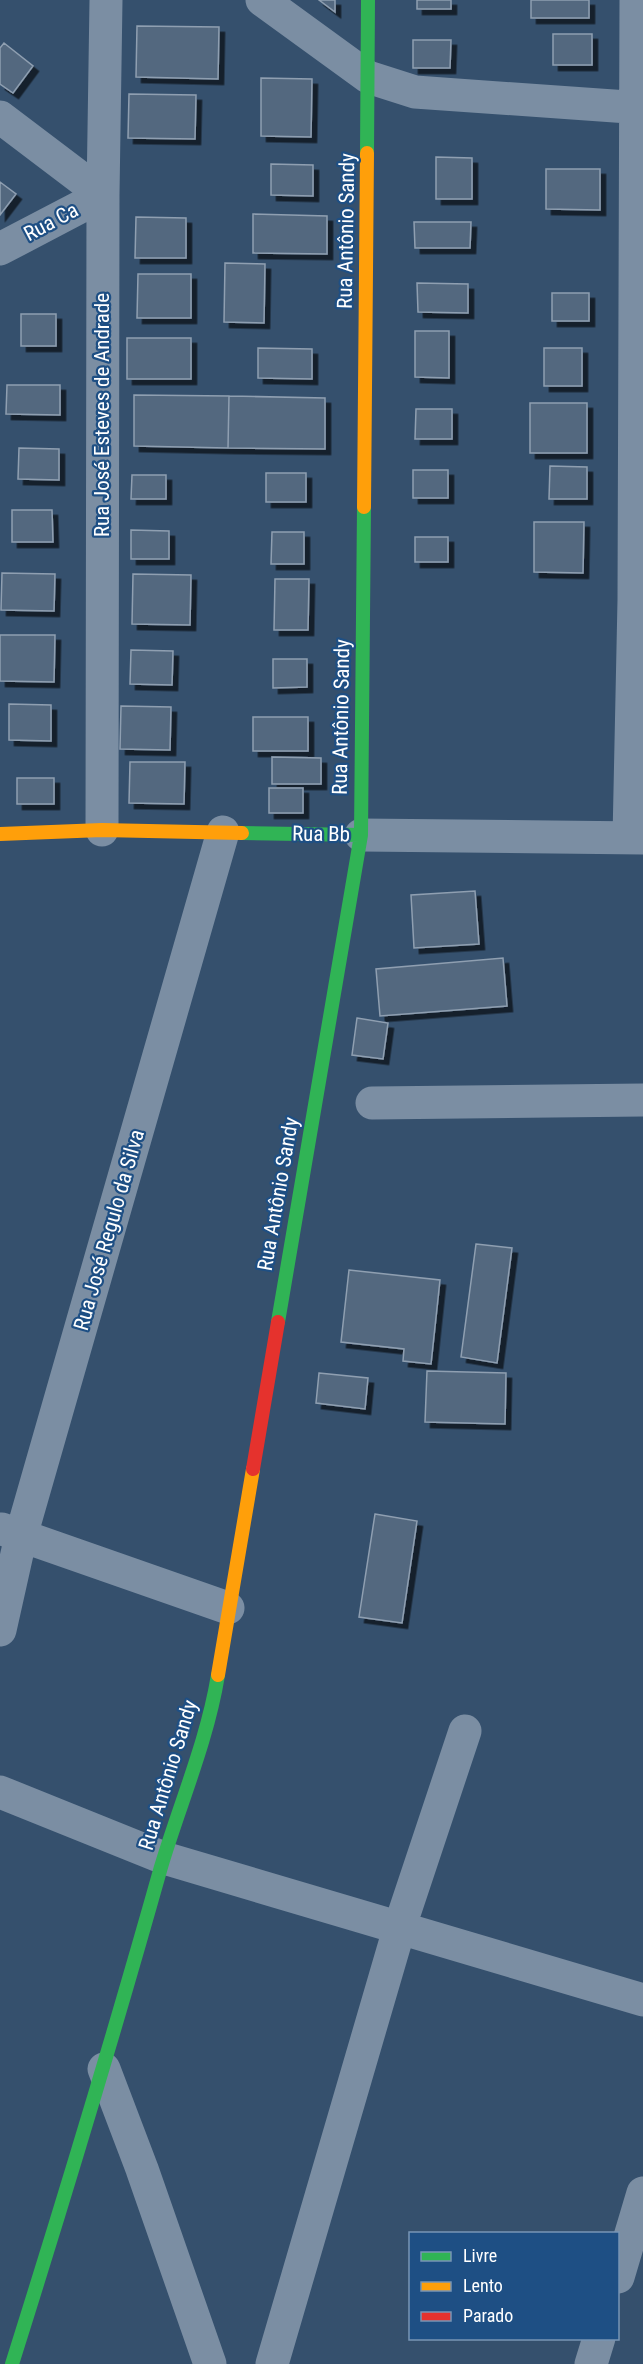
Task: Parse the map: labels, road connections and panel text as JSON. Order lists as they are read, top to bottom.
{
  "streets": {
    "street": [
      "Rua Ca",
      "Rua Antônio Sandy",
      "Rua José Esteves de Andrade",
      "Rua Bb",
      "Rua José Regulo da Silva"
    ]
  },
  "crossings": [
    ["Rua Ca", "Rua José Esteves de Andrade"],
    ["Rua Antônio Sandy", "Rua Bb"],
    ["Rua José Esteves de Andrade", "Rua Bb"],
    ["Rua Bb", "Rua José Regulo da Silva"]
  ],
  "legend": ["Livre", "Lento", "Parado"]
}
